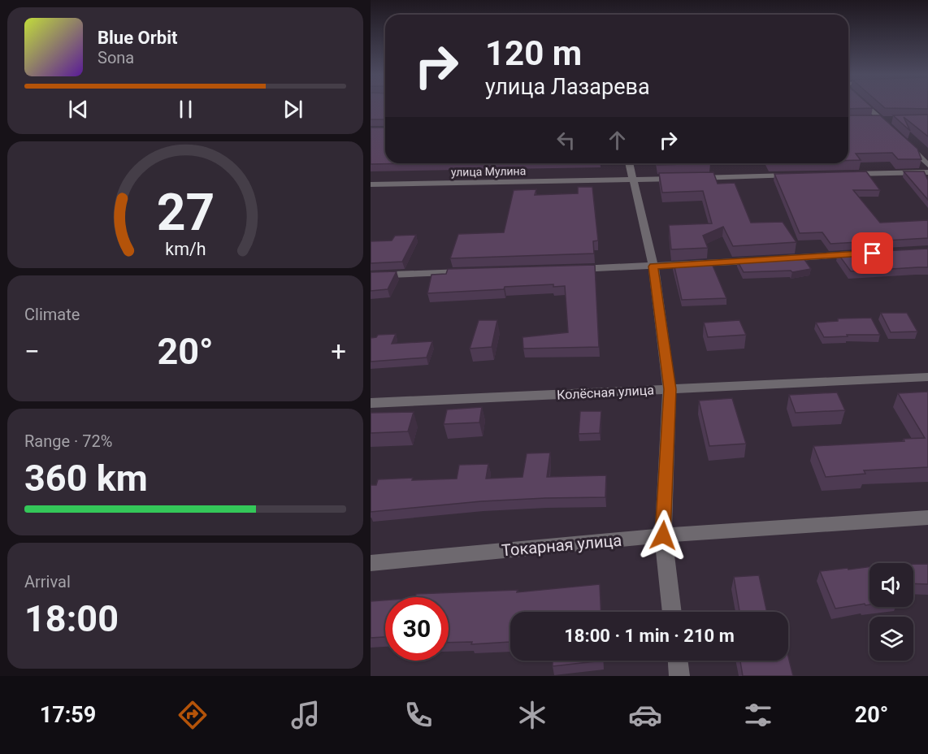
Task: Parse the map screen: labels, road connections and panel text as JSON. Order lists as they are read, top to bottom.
{
  "streets": {
    "street": ["улица Мулина", "Колёсная улица", "Токарная улица"]
  },
  "page": {
    "turn": ["120 m", "улица Лазарева"],
    "song": ["Blue Orbit", "Sona"],
    "tile": [
      "Climate",
      ["Range · 72%", "360 km"],
      ["Arrival", "18:00"]
    ],
    "heat": ["−", "20°", "+"],
    "limit": "30",
    "trip": "18:00 · 1 min · 210 m",
    "tabs": ["17:59", "20°"],
    "gauge": ["27", "km/h"]
  }
}
